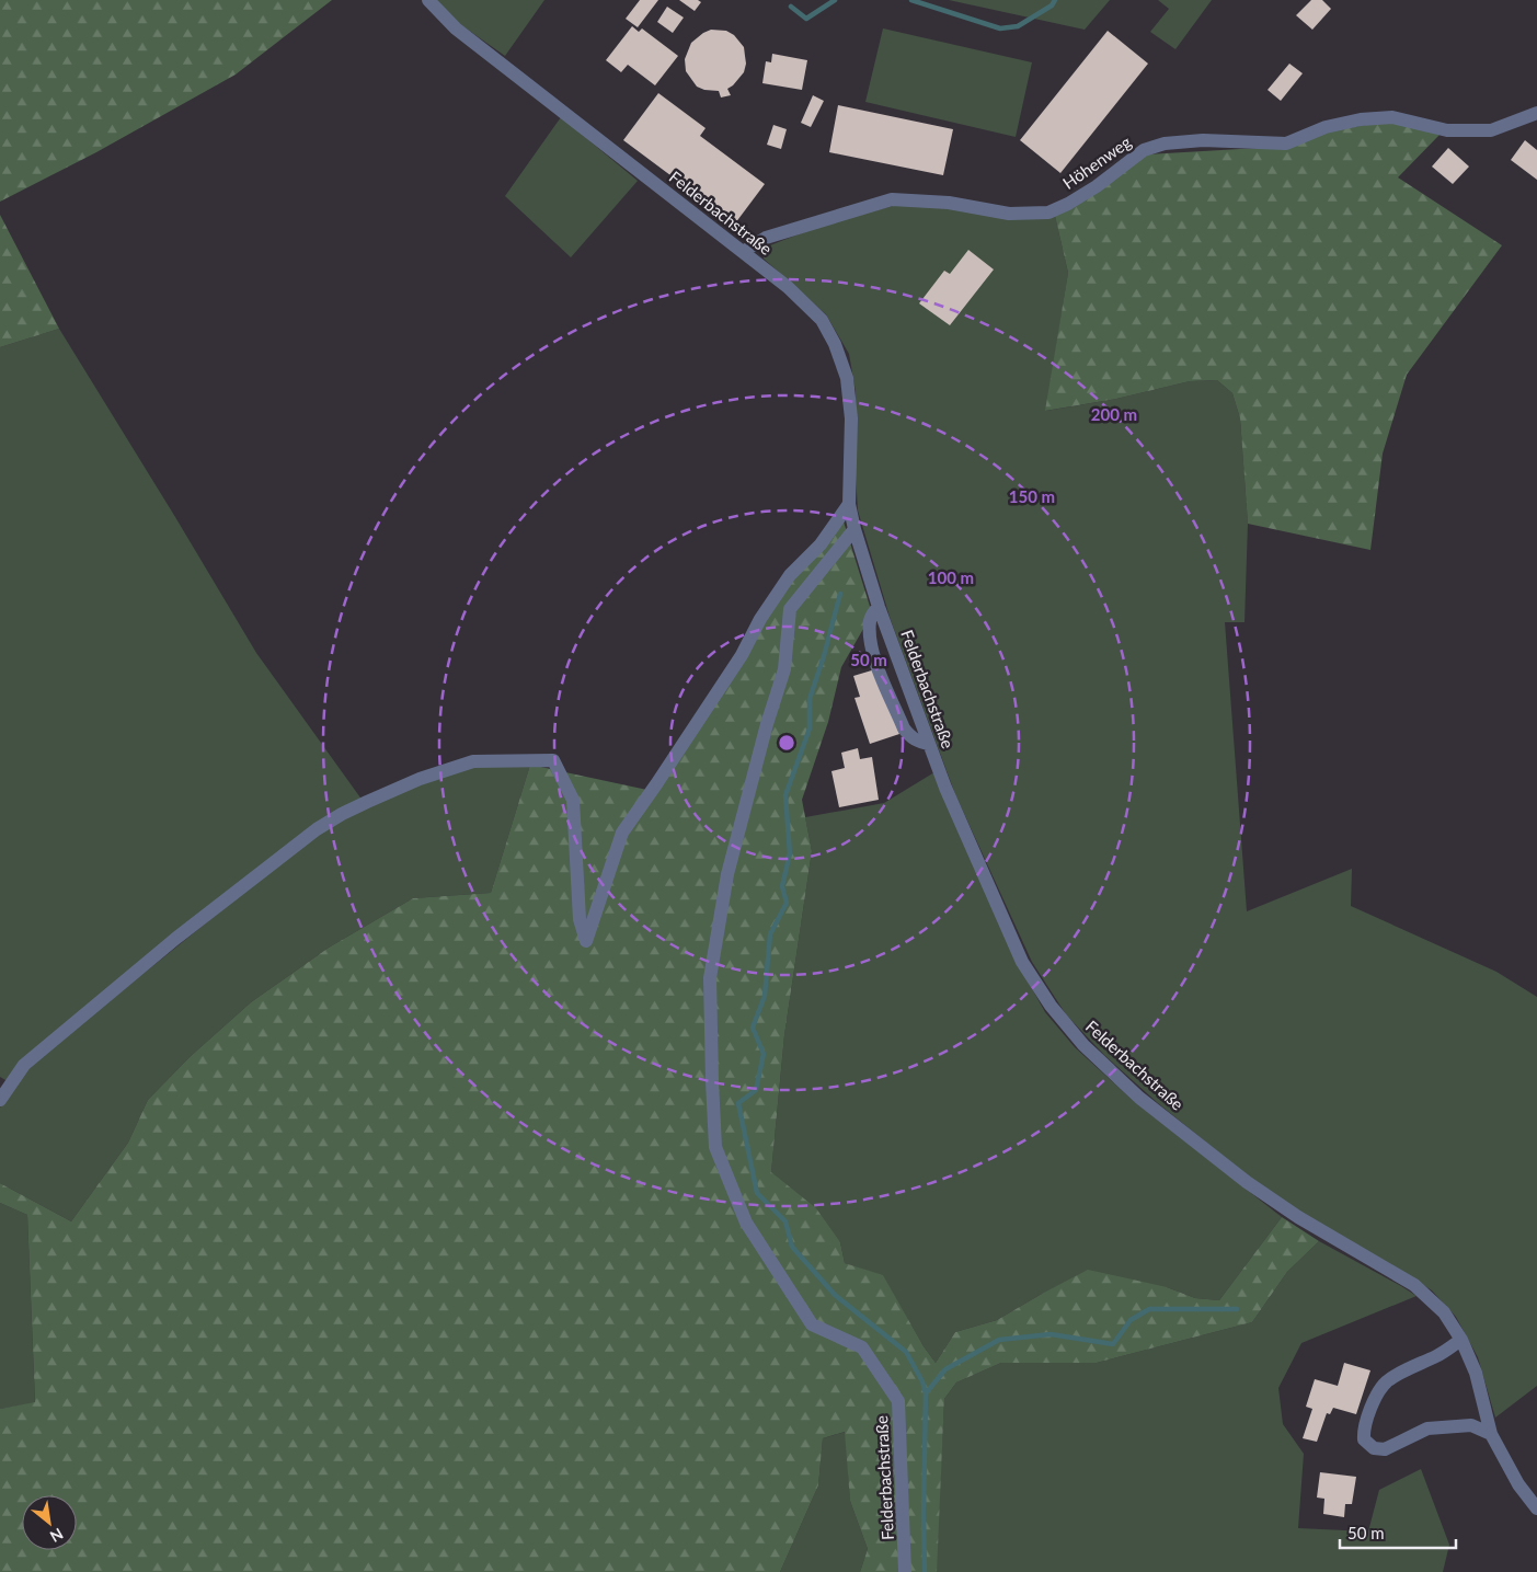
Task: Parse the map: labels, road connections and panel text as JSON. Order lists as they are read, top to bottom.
{
  "streets": {
    "street": ["Höhenweg", "Felderbachstraße"]
  },
  "crossings": [
    ["Höhenweg", "Felderbachstraße"]
  ],
  "scale_bar": "50 m",
  "north": "bottom right",
  "rings": [
    "200 m",
    "150 m",
    "100 m",
    "50 m"
  ]
}
